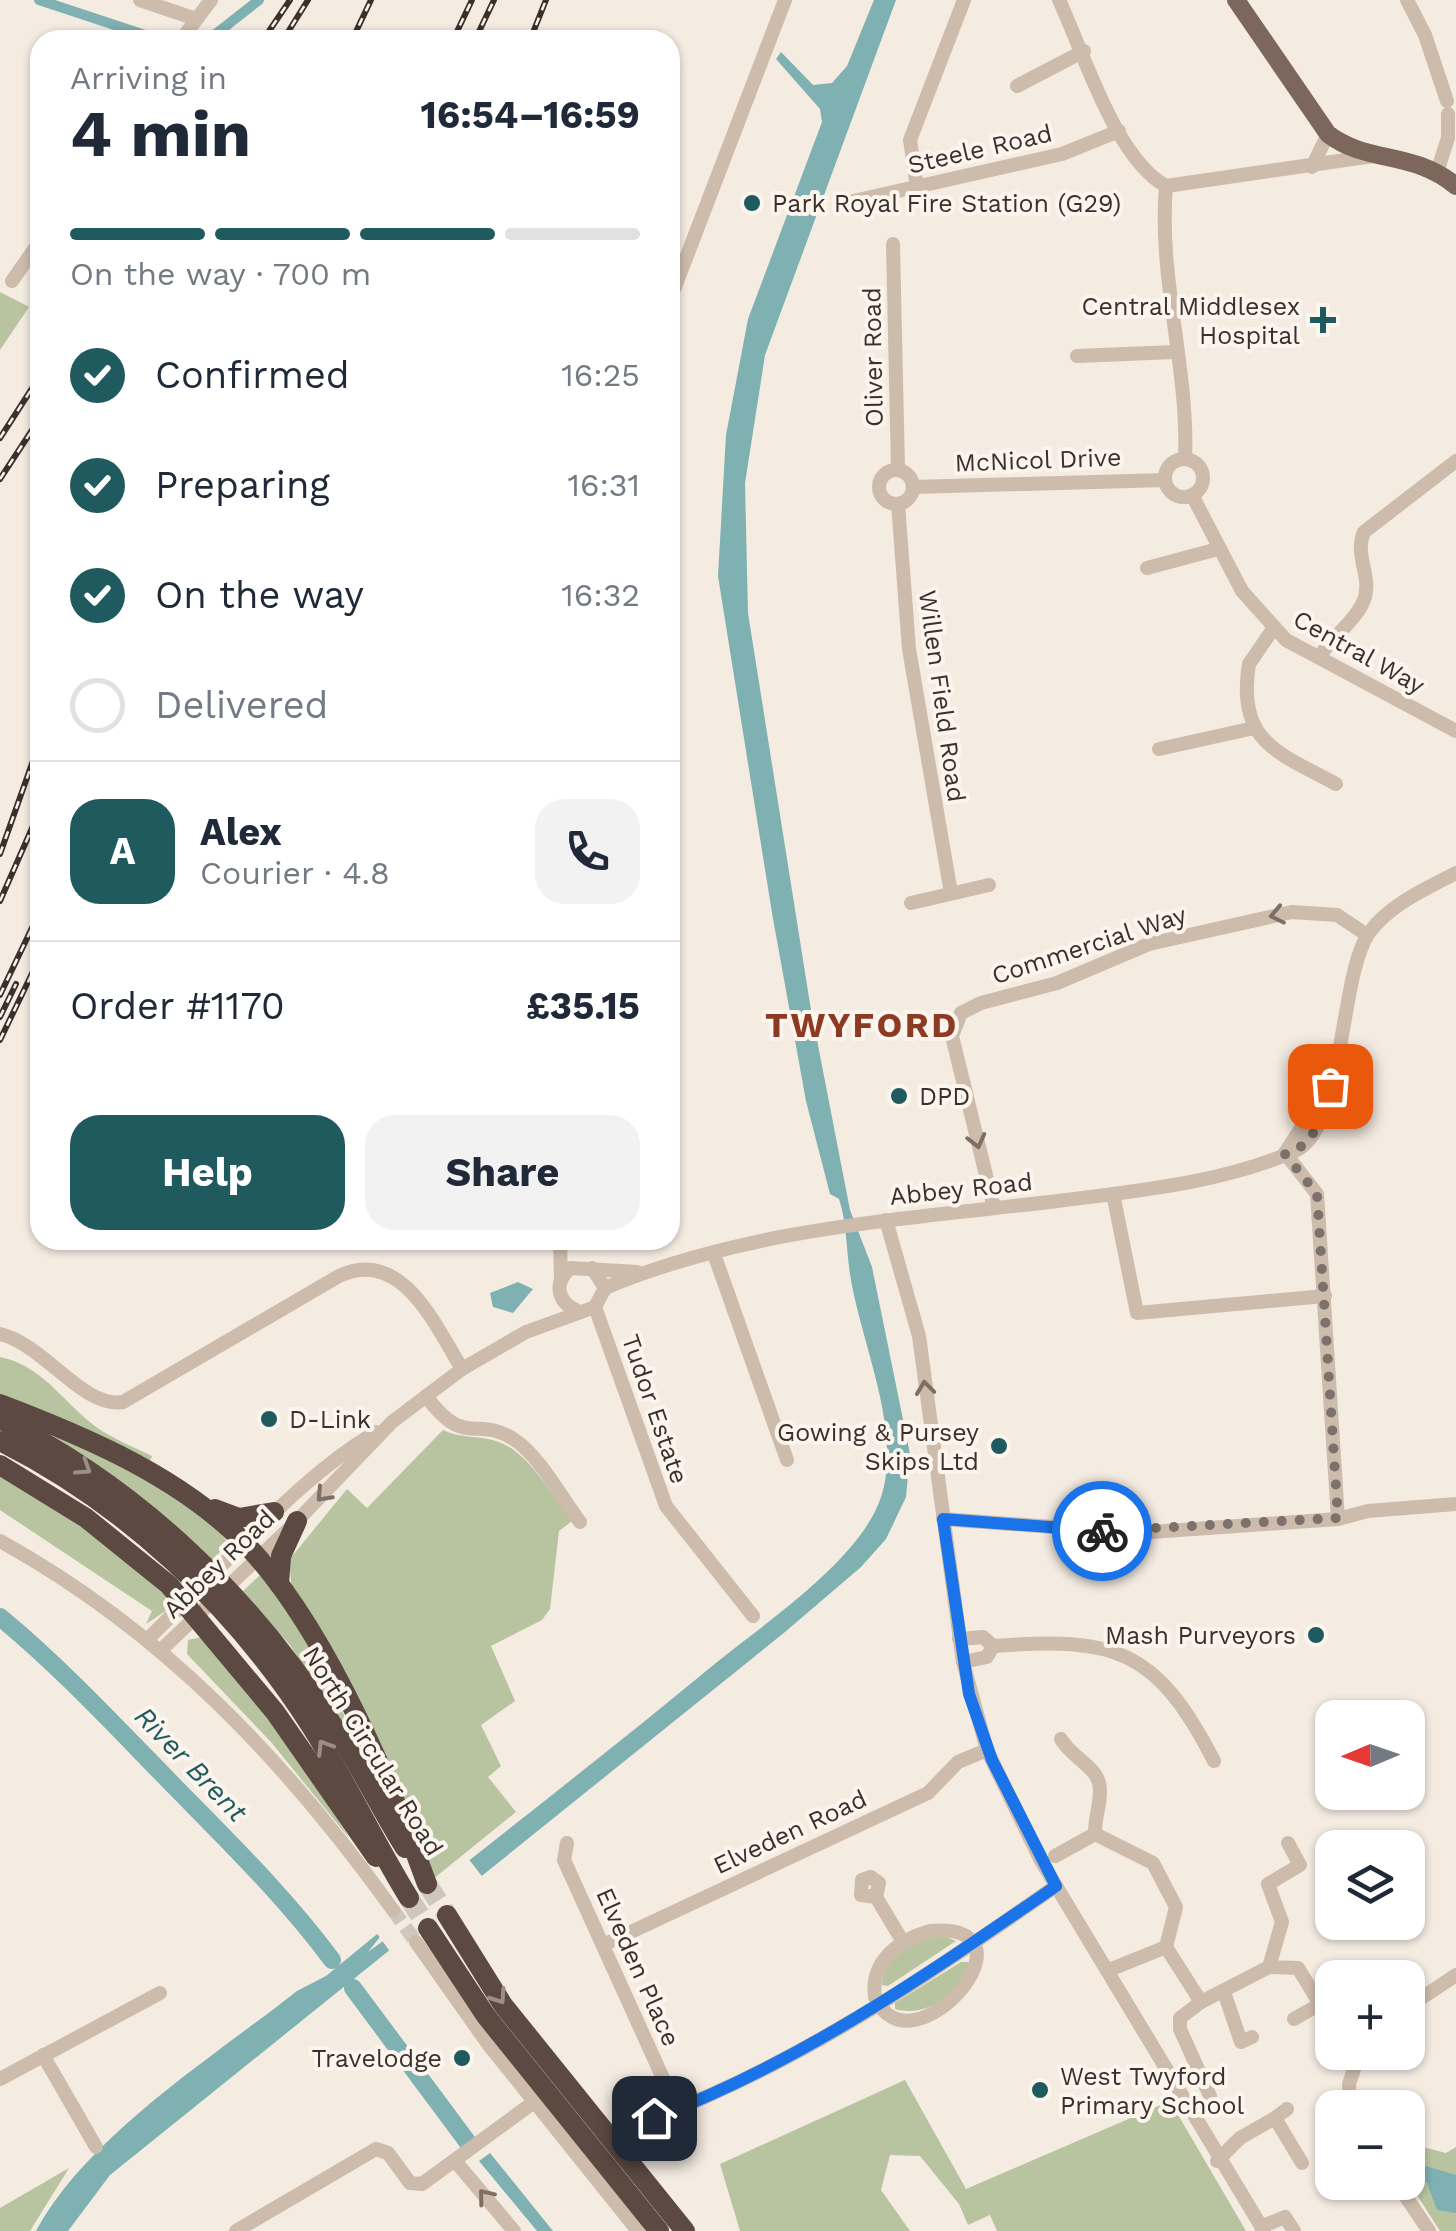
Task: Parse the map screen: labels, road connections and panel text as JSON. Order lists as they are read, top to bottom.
{
  "streets": {
    "highway": ["North Circular Road"],
    "street": [
      "Steele Road",
      "Oliver Road",
      "McNicol Drive",
      "Central Way",
      "Willen Field Road",
      "Commercial Way",
      "Abbey Road",
      "Tudor Estate",
      "Elveden Road",
      "Elveden Place"
    ]
  },
  "crossings": [
    ["Oliver Road", "McNicol Drive"],
    ["Oliver Road", "Willen Field Road"],
    ["McNicol Drive", "Central Way"],
    ["McNicol Drive", "Willen Field Road"],
    ["Commercial Way", "Abbey Road"],
    ["Abbey Road", "Tudor Estate"],
    ["Elveden Road", "Elveden Place"]
  ],
  "districts": ["TWYFORD"],
  "water": ["River Brent"],
  "places": {
    "other": [
      "Park Royal Fire Station (G29)",
      "DPD",
      "D-Link",
      "Gowing & Pursey Skips Ltd",
      "Mash Purveyors",
      "Travelodge",
      "West Twyford Primary School"
    ],
    "health": ["Central Middlesex Hospital"]
  },
  "north": "left",
  "page": {
    "heading": ["4 min", "Arriving in", "16:54–16:59"],
    "panel": [
      "Alex",
      "Courier · 4.8",
      "Order #1170",
      "£35.15"
    ],
    "bar": "On the way · 700 m",
    "list": [
      ["Confirmed", "16:25"],
      ["Preparing", "16:31"],
      ["On the way", "16:32"],
      "Delivered"
    ],
    "round": "A",
    "buttons": ["Help", "Share"],
    "map_buttons": ["+", "−"]
  }
}
